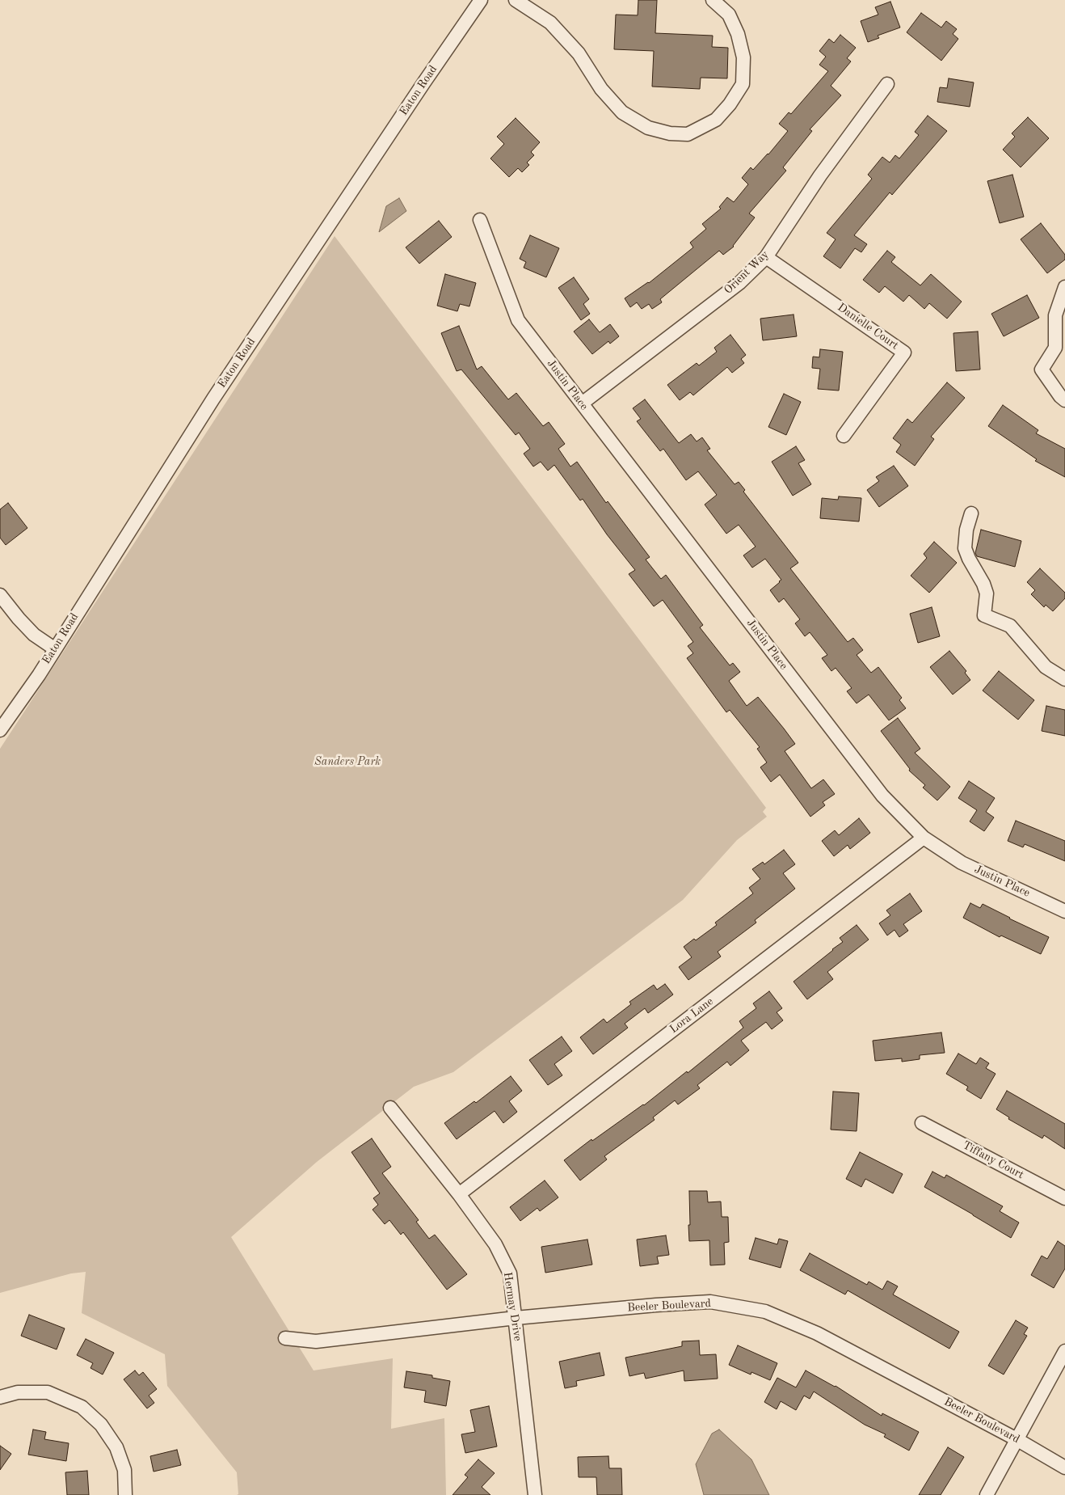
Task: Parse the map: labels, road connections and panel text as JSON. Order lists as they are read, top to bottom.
{
  "streets": {
    "street": [
      "Eaton Road",
      "Orient Way",
      "Danielle Court",
      "Justin Place",
      "Lora Lane",
      "Tiffany Court",
      "Beeler Boulevard",
      "Hermay Drive"
    ]
  },
  "crossings": [
    ["Orient Way", "Danielle Court"],
    ["Orient Way", "Justin Place"],
    ["Justin Place", "Lora Lane"],
    ["Lora Lane", "Hermay Drive"],
    ["Beeler Boulevard", "Hermay Drive"]
  ],
  "parks": ["Sanders Park"]
}
